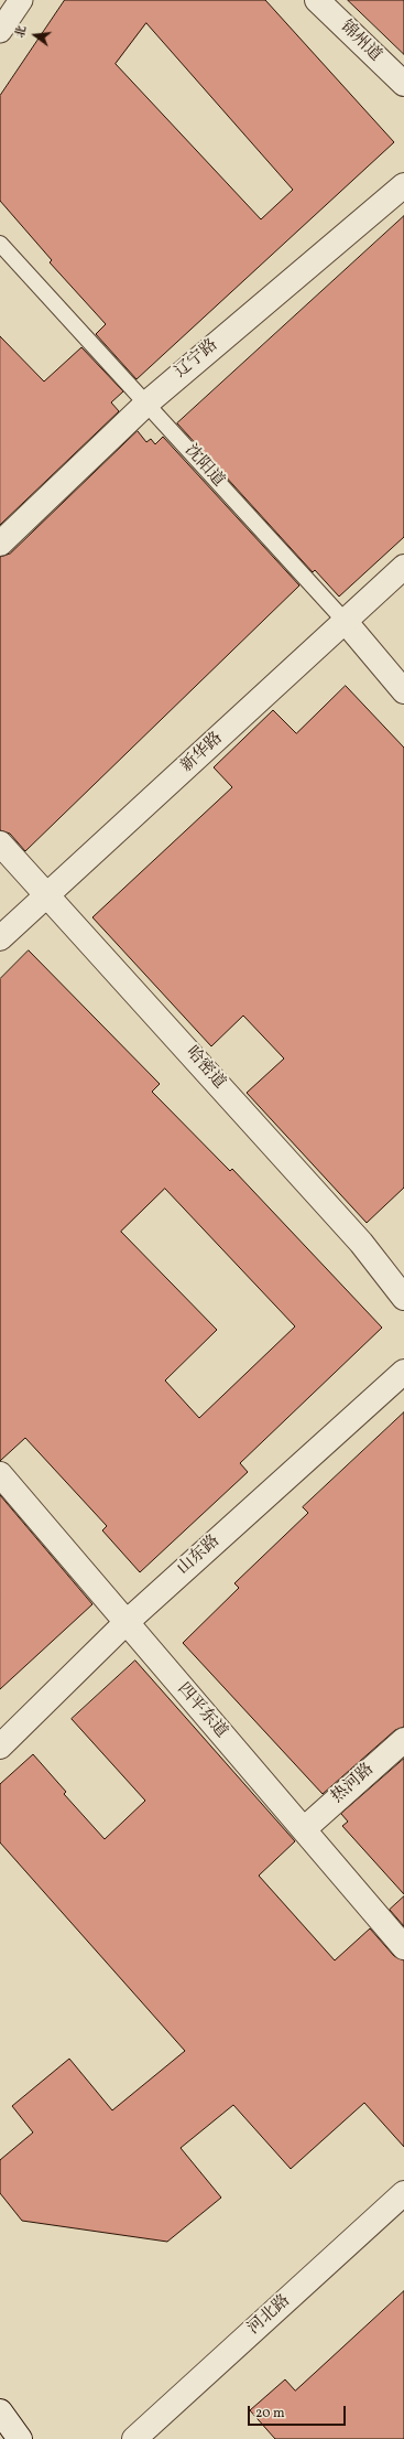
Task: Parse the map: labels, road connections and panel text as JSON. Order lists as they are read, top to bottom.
{
  "streets": {
    "street": [
      "锦州道",
      "辽宁路",
      "沈阳道",
      "新华路",
      "哈密道",
      "山东路",
      "四平东道",
      "热河路",
      "河北路"
    ]
  },
  "crossings": [
    ["辽宁路", "沈阳道"],
    ["沈阳道", "新华路"],
    ["新华路", "哈密道"],
    ["山东路", "四平东道"],
    ["四平东道", "热河路"]
  ],
  "scale_bar": "20 m",
  "north": "left"
}
